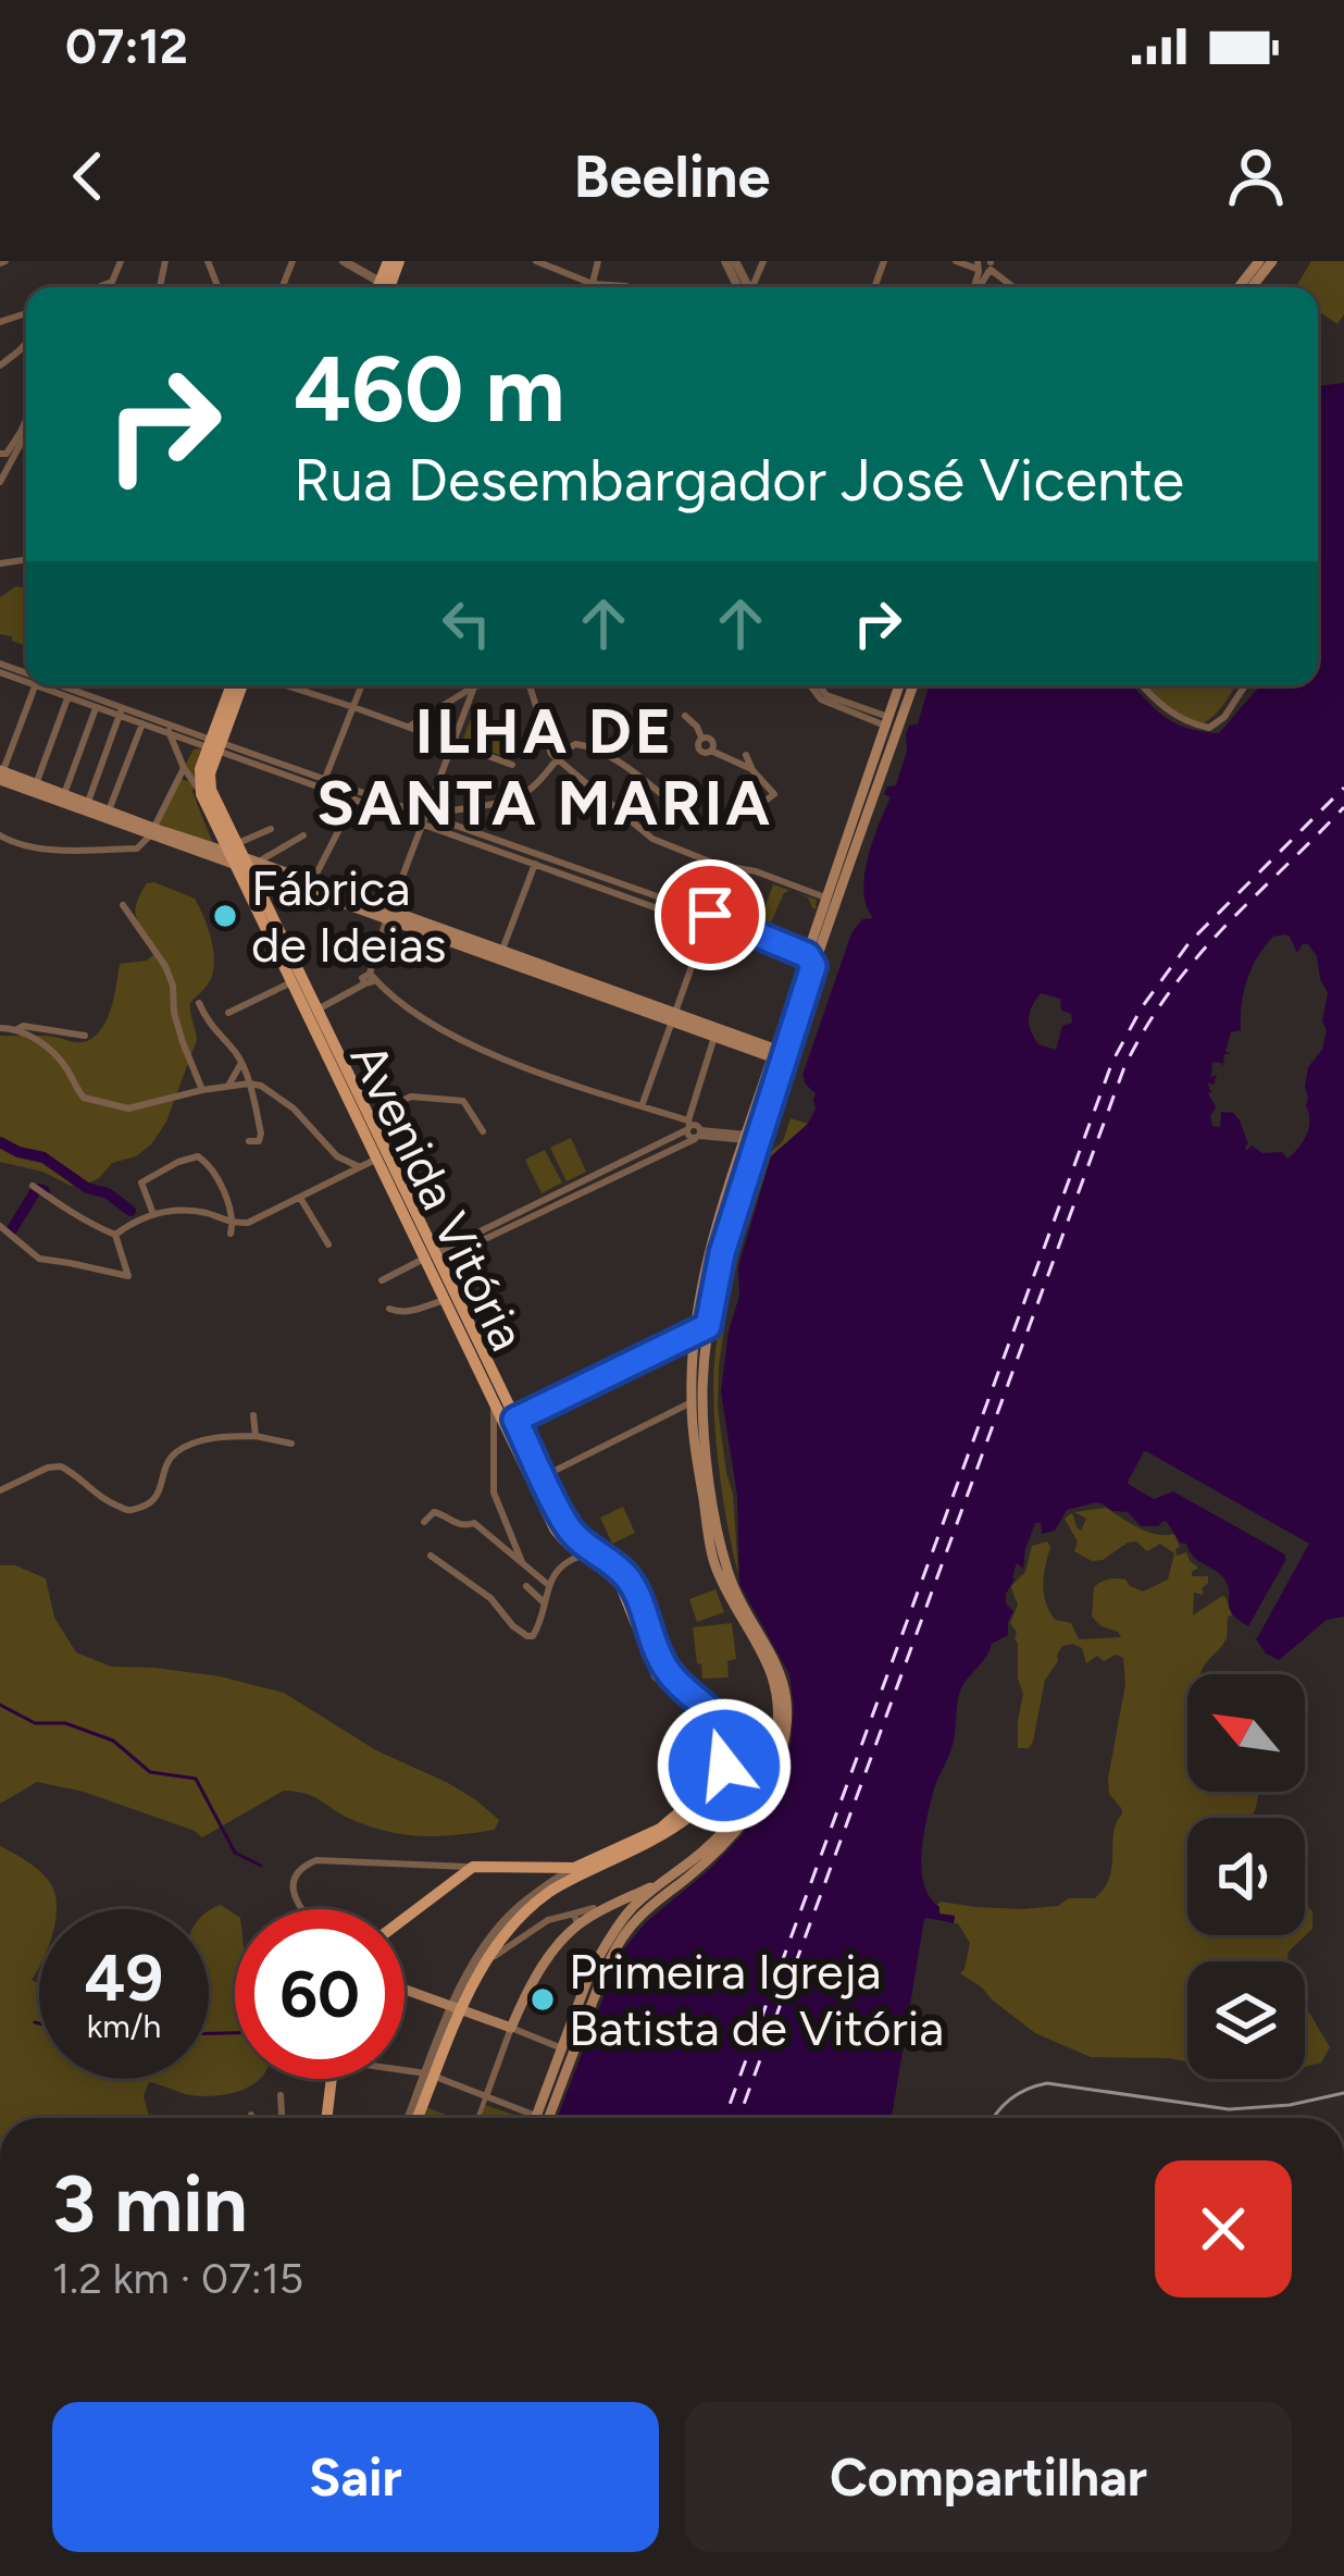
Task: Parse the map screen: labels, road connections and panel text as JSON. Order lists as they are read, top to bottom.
{
  "streets": {
    "main road": ["Avenida Vitória"]
  },
  "districts": ["ILHA DE SANTA MARIA"],
  "places": ["Fábrica de Ideias", "Primeira Igreja Batista de Vitória"],
  "north": "top left",
  "page": {
    "status": "07:12",
    "header": "Beeline",
    "turn": ["460 m", "Rua Desembargador José Vicente"],
    "speed": "49 km/h",
    "limit": "60",
    "heading": ["3 min", "1.2 km · 07:15"],
    "buttons": ["Sair", "Compartilhar"]
  }
}
